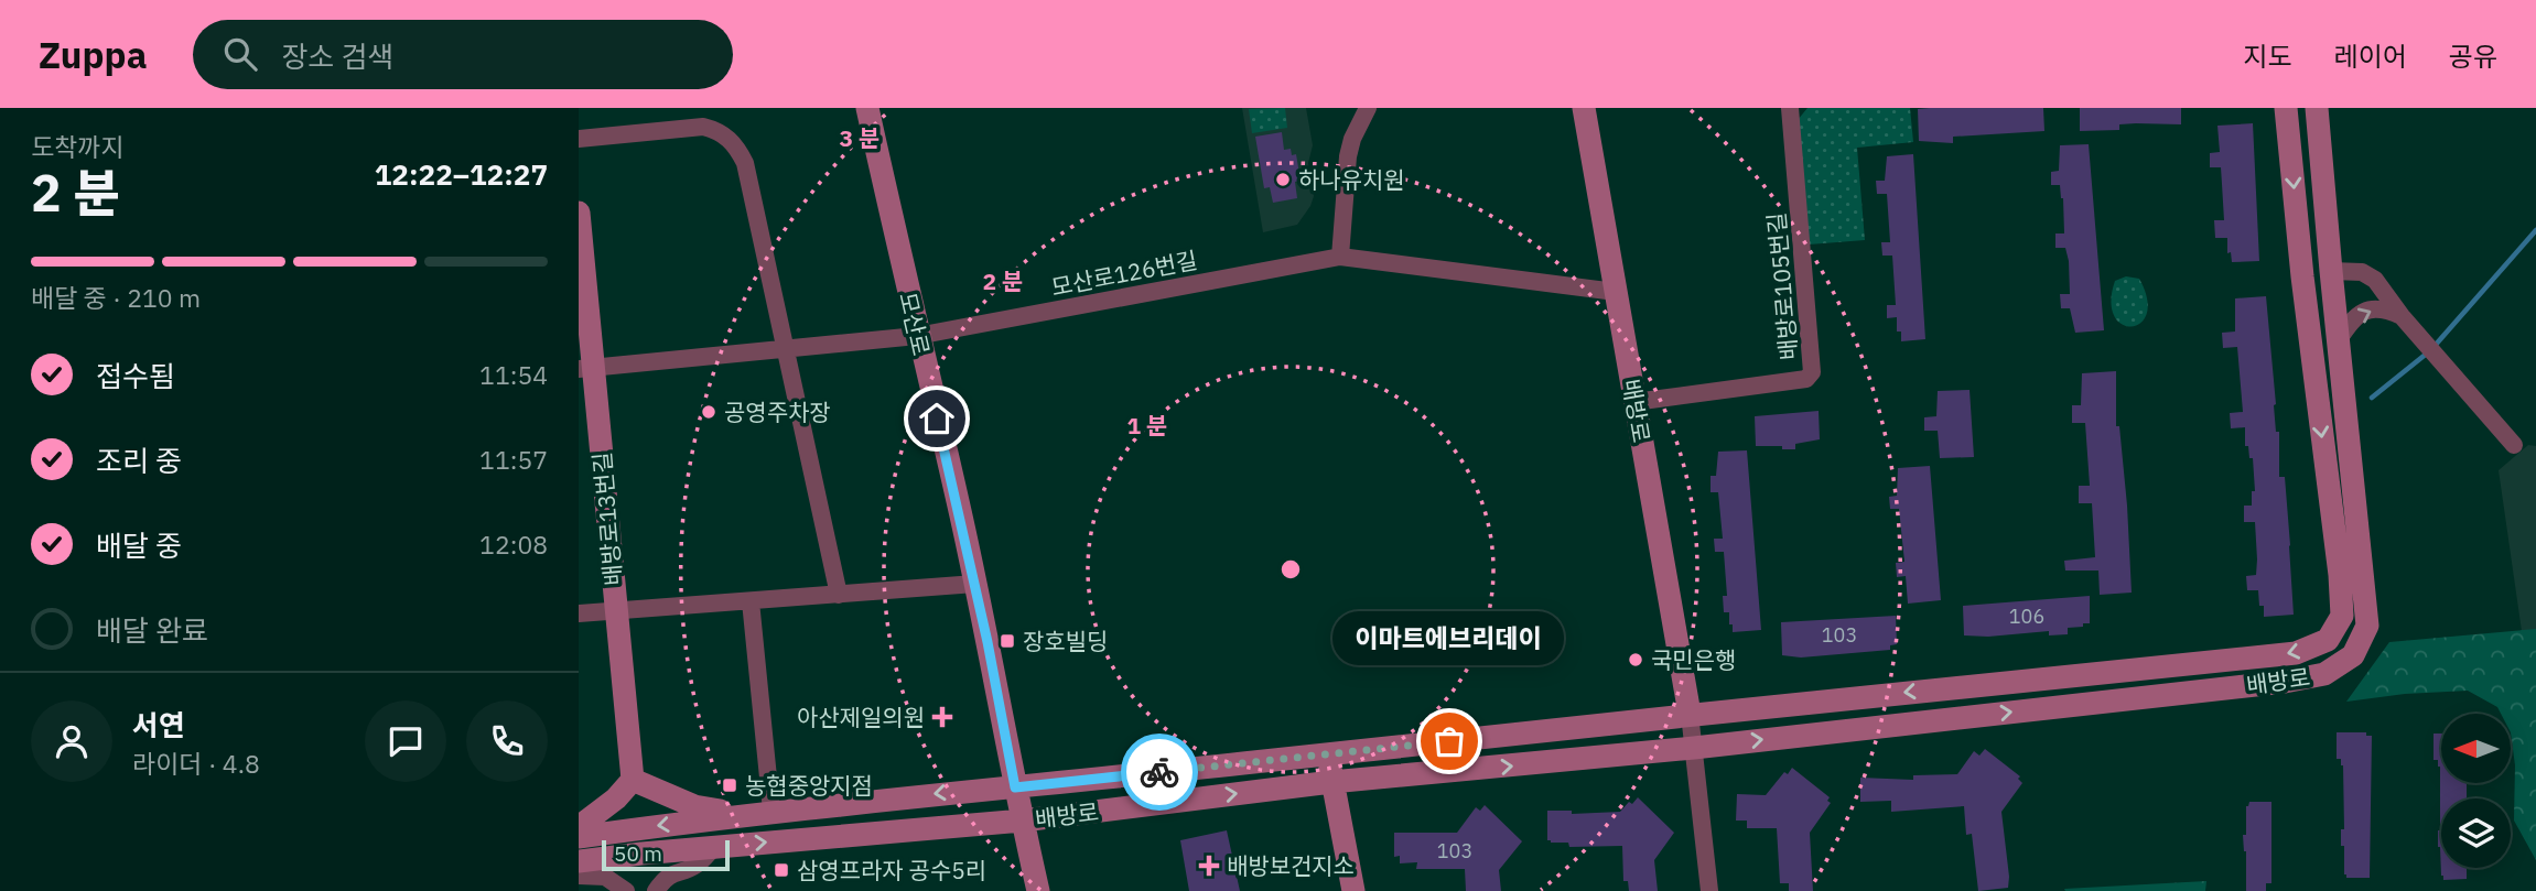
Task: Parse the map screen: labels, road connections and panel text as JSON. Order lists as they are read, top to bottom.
{
  "streets": {
    "street": [
      "모산로126번길",
      "배방로105번길",
      "모산로",
      "배방로",
      "배방로13번길"
    ]
  },
  "crossings": [
    ["모산로126번길", "모산로"],
    ["모산로126번길", "배방로"],
    ["모산로126번길", "배방로13번길"],
    ["배방로105번길", "배방로"],
    ["모산로", "배방로"]
  ],
  "places": {
    "other": [
      "하나유치원",
      "공영주차장",
      "국민은행",
      "이마트에브리데이"
    ],
    "transit": ["장호빌딩", "농협중앙지점", "삼영프라자 공수5리"],
    "health": ["아산제일의원", "배방보건지소"]
  },
  "house_numbers": ["106", "103", "103"],
  "scale_bar": "50 m",
  "north": "left",
  "page": {
    "header": "Zuppa",
    "search": "장소 검색",
    "nav": ["지도", "레이어", "공유"],
    "heading": ["2 분", "도착까지", "12:22–12:27"],
    "panel": ["서연", "라이더 · 4.8"],
    "bar": "배달 중 · 210 m",
    "list": [
      ["접수됨", "11:54"],
      ["조리 중", "11:57"],
      ["배달 중", "12:08"],
      "배달 완료"
    ],
    "bubble": "이마트에브리데이",
    "scale": "50 m"
  },
  "rings": ["3 분", "2 분", "1 분"]
}
